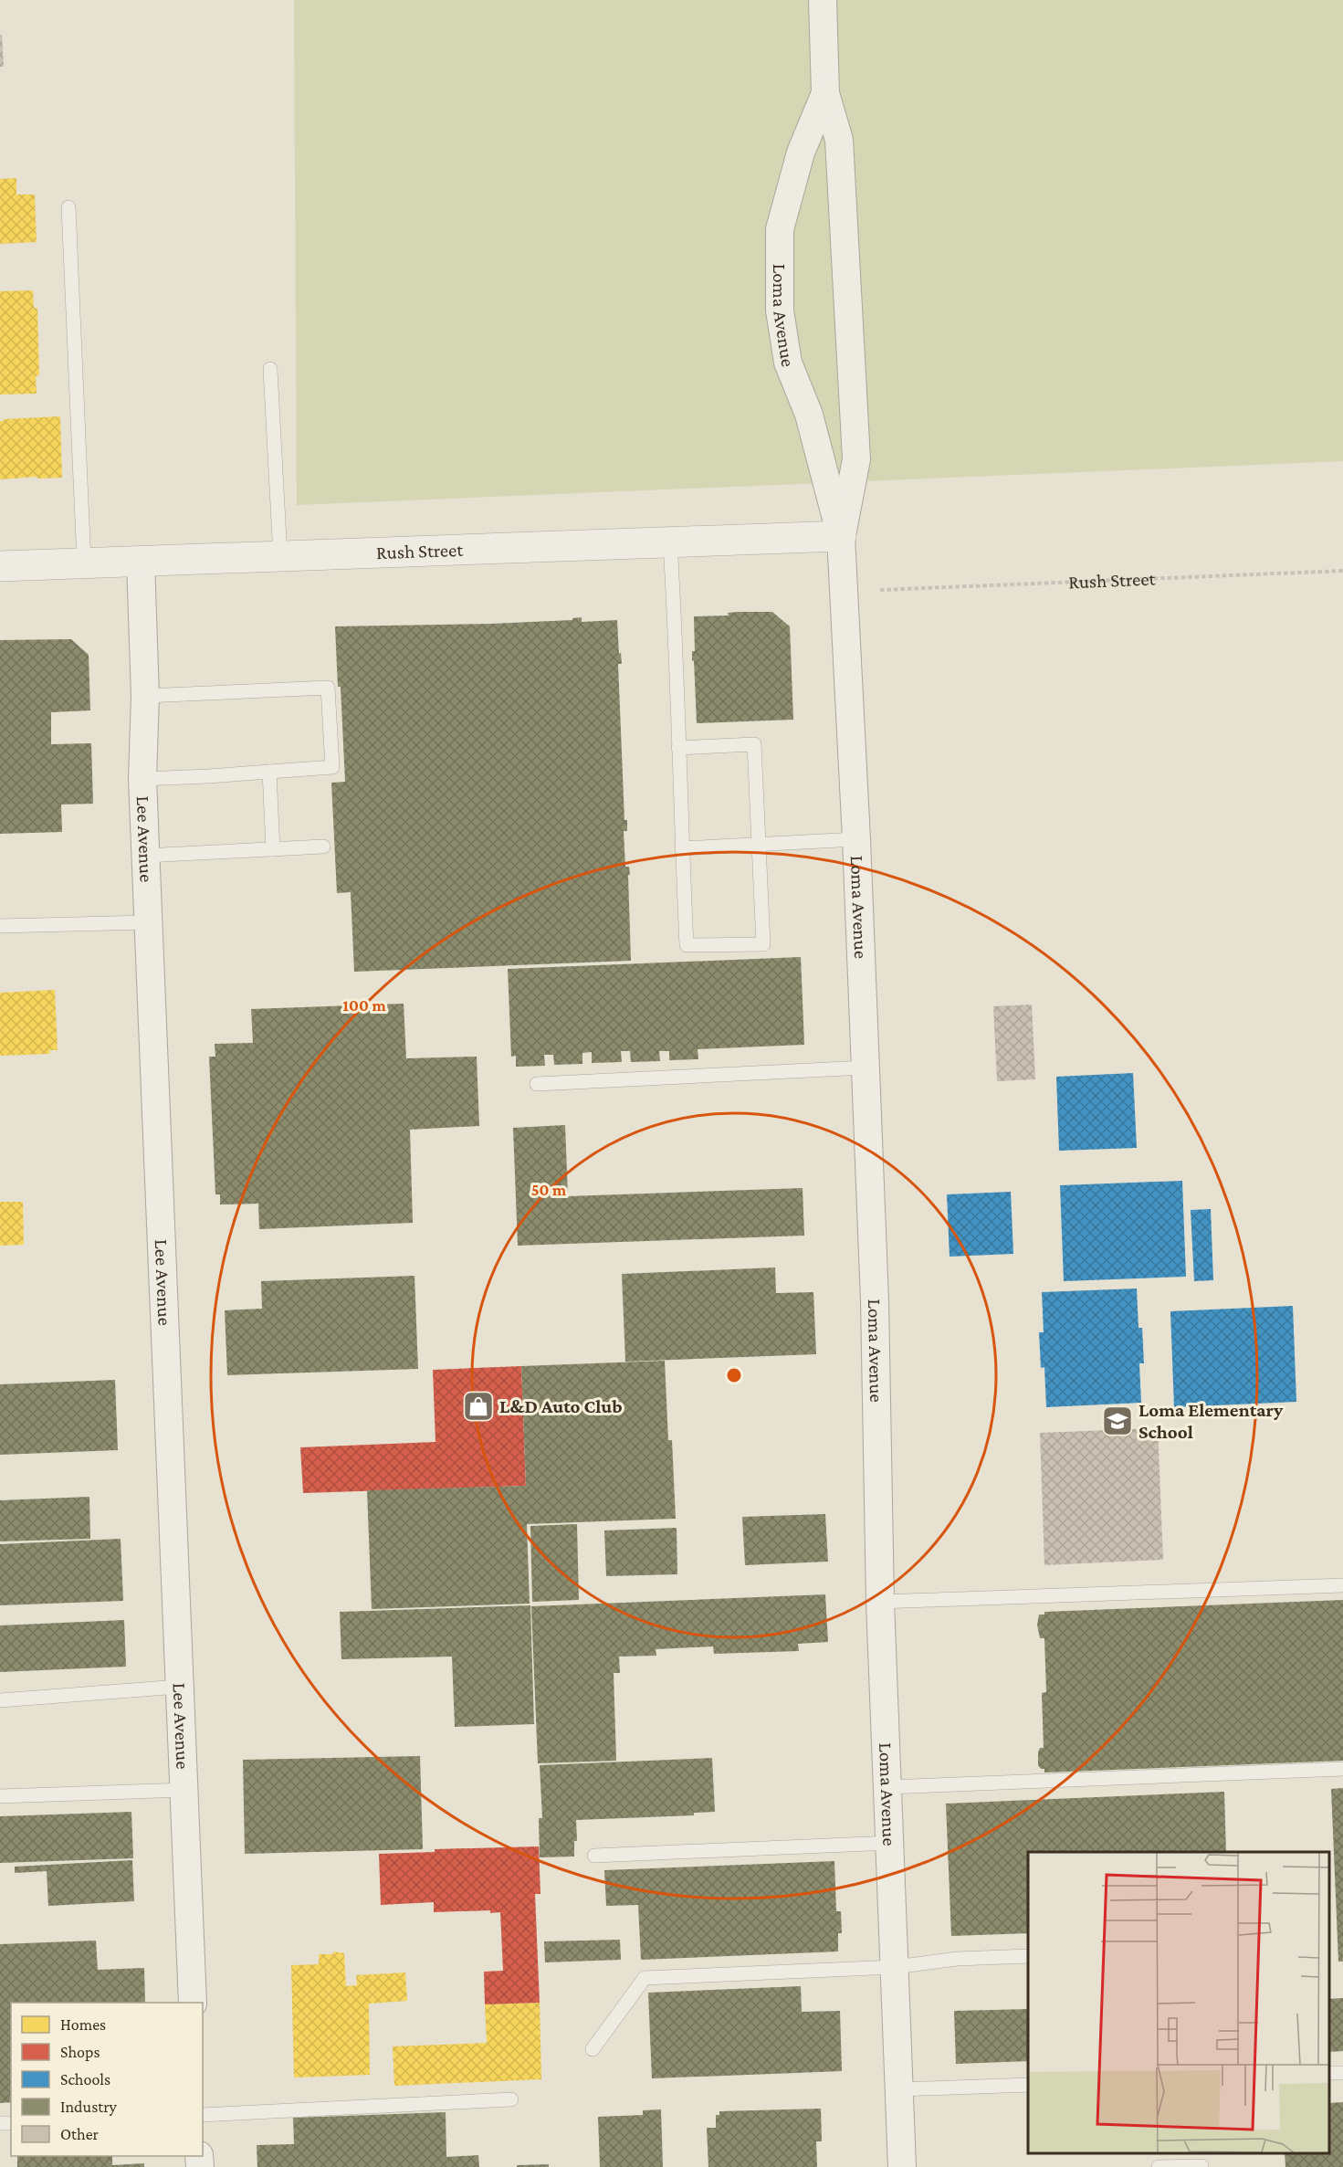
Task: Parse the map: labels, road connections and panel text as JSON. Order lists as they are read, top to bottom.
{
  "streets": {
    "street": ["Loma Avenue", "Rush Street", "Lee Avenue"]
  },
  "crossings": [
    ["Loma Avenue", "Rush Street"],
    ["Rush Street", "Lee Avenue"]
  ],
  "places": {
    "shop": ["L&D Auto Club"],
    "school or university": ["Loma Elementary School"]
  },
  "legend": [
    "Homes",
    "Shops",
    "Schools",
    "Industry",
    "Other"
  ],
  "rings": ["100 m", "50 m"]
}
